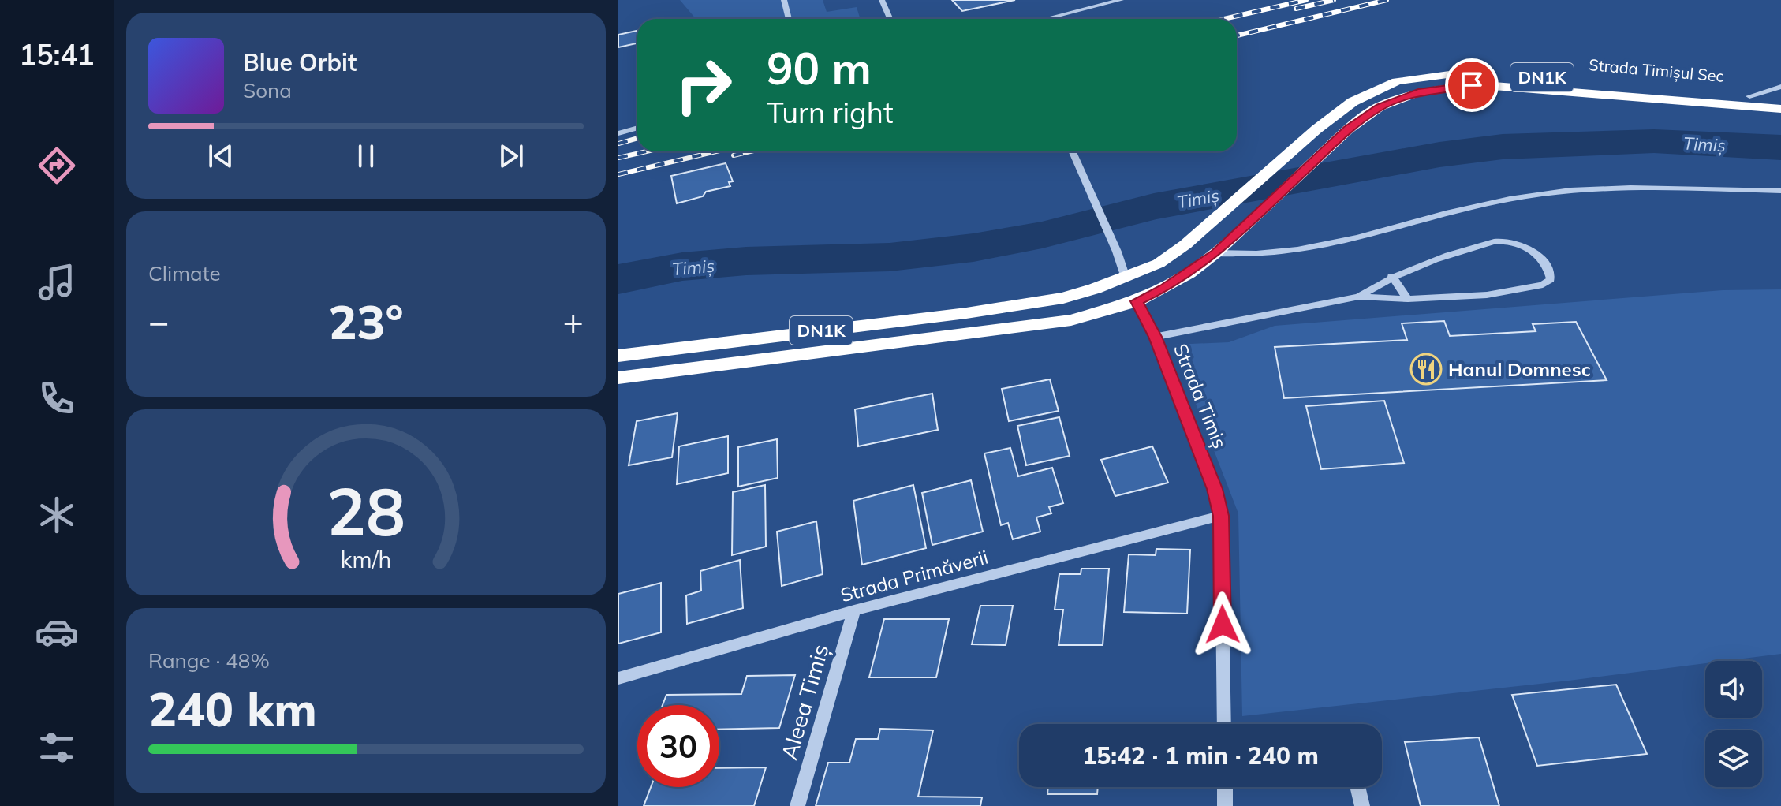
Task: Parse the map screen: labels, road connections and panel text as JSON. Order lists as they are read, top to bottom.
{
  "streets": {
    "highway": ["Strada Timișul Sec", "DN1K"],
    "street": ["Strada Timiș", "Strada Primăverii", "Aleea Timiș"]
  },
  "crossings": [
    ["Strada Timișul Sec", "DN1K"],
    ["DN1K", "Strada Timiș"],
    ["Strada Timiș", "Strada Primăverii"],
    ["Strada Primăverii", "Aleea Timiș"]
  ],
  "water": ["Timiș"],
  "places": {
    "restaurant": ["Hanul Domnesc"]
  },
  "page": {
    "tabs": "15:41",
    "turn": ["90 m", "Turn right"],
    "song": ["Blue Orbit", "Sona"],
    "tile": [
      "Climate",
      ["Range · 48%", "240 km"]
    ],
    "heat": ["−", "23°", "+"],
    "limit": "30",
    "trip": "15:42 · 1 min · 240 m",
    "gauge": ["28", "km/h"]
  }
}
